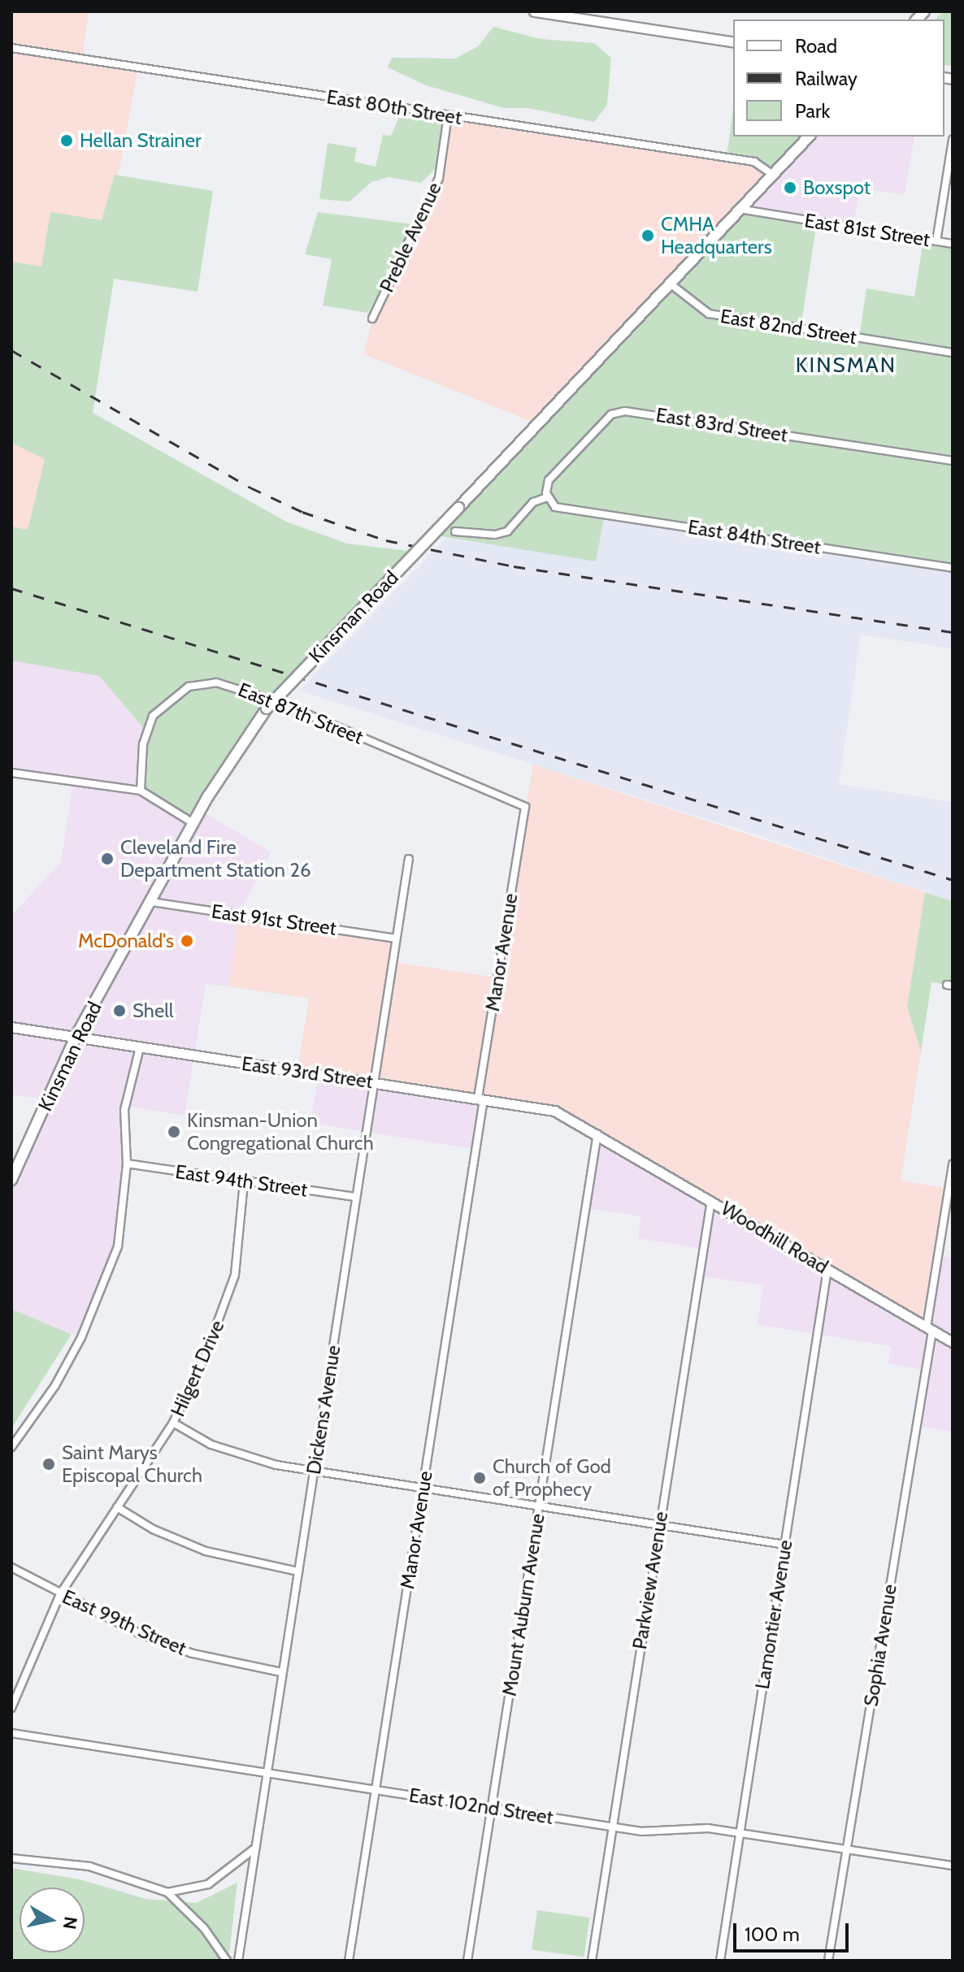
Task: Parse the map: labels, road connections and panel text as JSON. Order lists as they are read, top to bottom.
{
  "streets": {
    "main road": ["Kinsman Road", "East 93rd Street", "Woodhill Road"],
    "street": [
      "East 80th Street",
      "East 81st Street",
      "Preble Avenue",
      "East 82nd Street",
      "East 83rd Street",
      "East 84th Street",
      "East 87th Street",
      "East 91st Street",
      "Manor Avenue",
      "East 94th Street",
      "Hilgert Drive",
      "Dickens Avenue",
      "Parkview Avenue",
      "Mount Auburn Avenue",
      "Lamontier Avenue",
      "East 99th Street",
      "Sophia Avenue",
      "East 102nd Street"
    ]
  },
  "crossings": [
    ["East 80th Street", "Preble Avenue"],
    ["East 80th Street", "Kinsman Road"],
    ["East 81st Street", "Kinsman Road"],
    ["East 82nd Street", "Kinsman Road"],
    ["East 83rd Street", "East 84th Street"],
    ["Kinsman Road", "East 91st Street"],
    ["Kinsman Road", "East 93rd Street"],
    ["East 87th Street", "Manor Avenue"],
    ["East 91st Street", "Dickens Avenue"],
    ["Manor Avenue", "East 93rd Street"],
    ["Manor Avenue", "East 102nd Street"],
    ["East 93rd Street", "Woodhill Road"],
    ["East 93rd Street", "Dickens Avenue"],
    ["East 93rd Street", "Mount Auburn Avenue"],
    ["East 94th Street", "Hilgert Drive"],
    ["East 94th Street", "Dickens Avenue"],
    ["Woodhill Road", "Parkview Avenue"],
    ["Woodhill Road", "Mount Auburn Avenue"],
    ["Woodhill Road", "Lamontier Avenue"],
    ["Woodhill Road", "Sophia Avenue"],
    ["Hilgert Drive", "East 99th Street"],
    ["Dickens Avenue", "East 99th Street"],
    ["Dickens Avenue", "East 102nd Street"],
    ["Parkview Avenue", "East 102nd Street"],
    ["Mount Auburn Avenue", "East 102nd Street"],
    ["Lamontier Avenue", "East 102nd Street"],
    ["Sophia Avenue", "East 102nd Street"]
  ],
  "districts": ["KINSMAN"],
  "places": [
    "Hellan Strainer",
    "Boxspot",
    "CMHA Headquarters",
    "Cleveland Fire Department Station 26",
    "McDonald's",
    "Shell",
    "Kinsman-Union Congregational Church",
    "Saint Marys Episcopal Church",
    "Church of God of Prophecy"
  ],
  "legend": ["Road", "Railway", "Park"],
  "scale_bar": "100 m",
  "north": "right"
}
